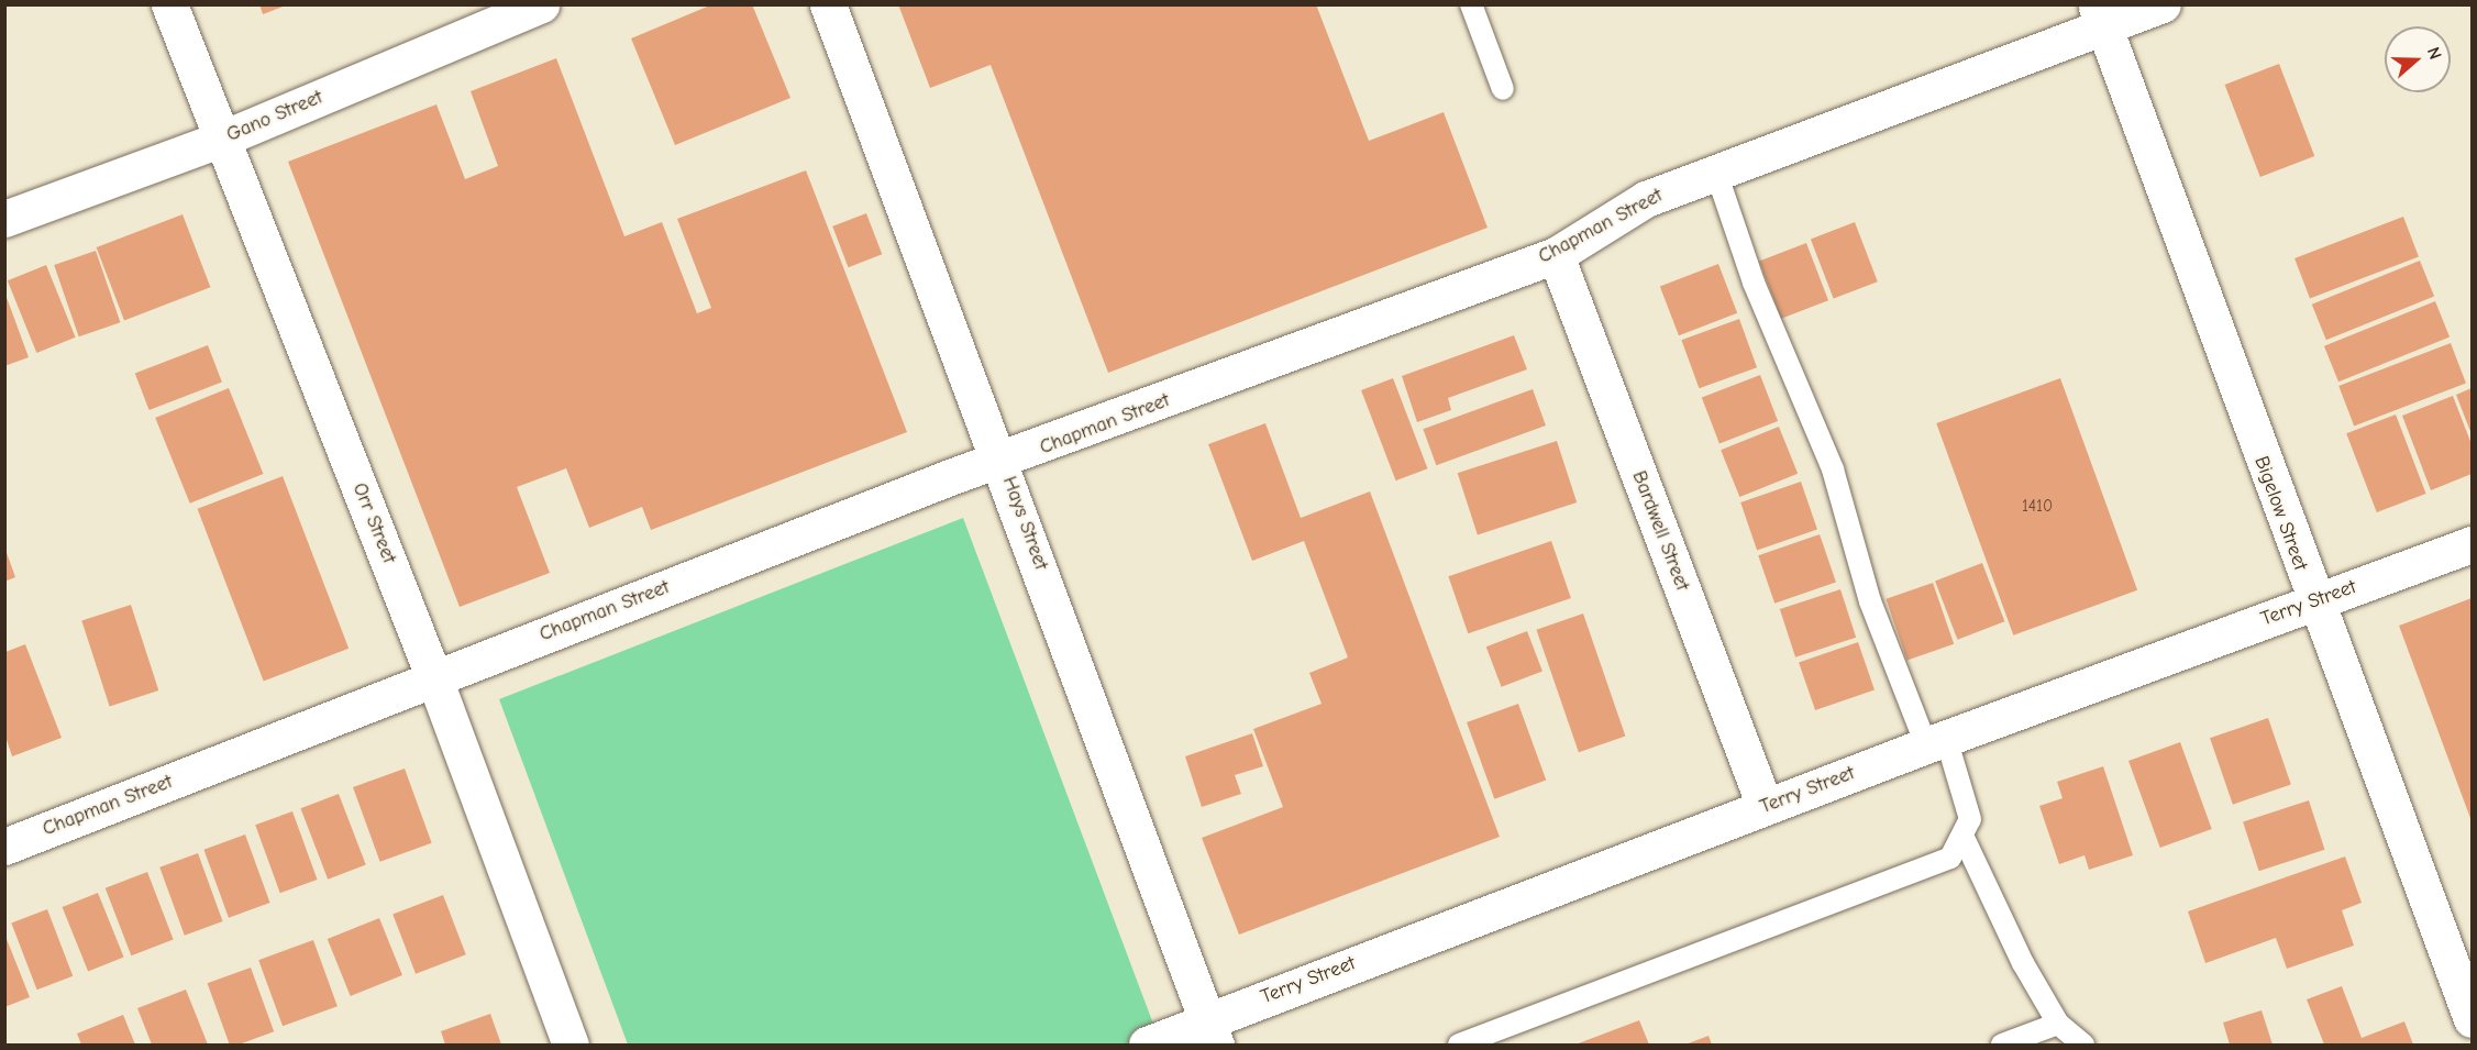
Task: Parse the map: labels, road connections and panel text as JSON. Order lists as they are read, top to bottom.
{
  "streets": {
    "street": [
      "Gano Street",
      "Chapman Street",
      "Bigelow Street",
      "Orr Street",
      "Hays Street",
      "Bardwell Street",
      "Terry Street"
    ]
  },
  "crossings": [
    ["Gano Street", "Orr Street"],
    ["Chapman Street", "Bigelow Street"],
    ["Chapman Street", "Orr Street"],
    ["Chapman Street", "Hays Street"],
    ["Chapman Street", "Bardwell Street"],
    ["Bigelow Street", "Terry Street"],
    ["Hays Street", "Terry Street"],
    ["Bardwell Street", "Terry Street"]
  ],
  "house_numbers": ["1410"],
  "north": "right"
}
